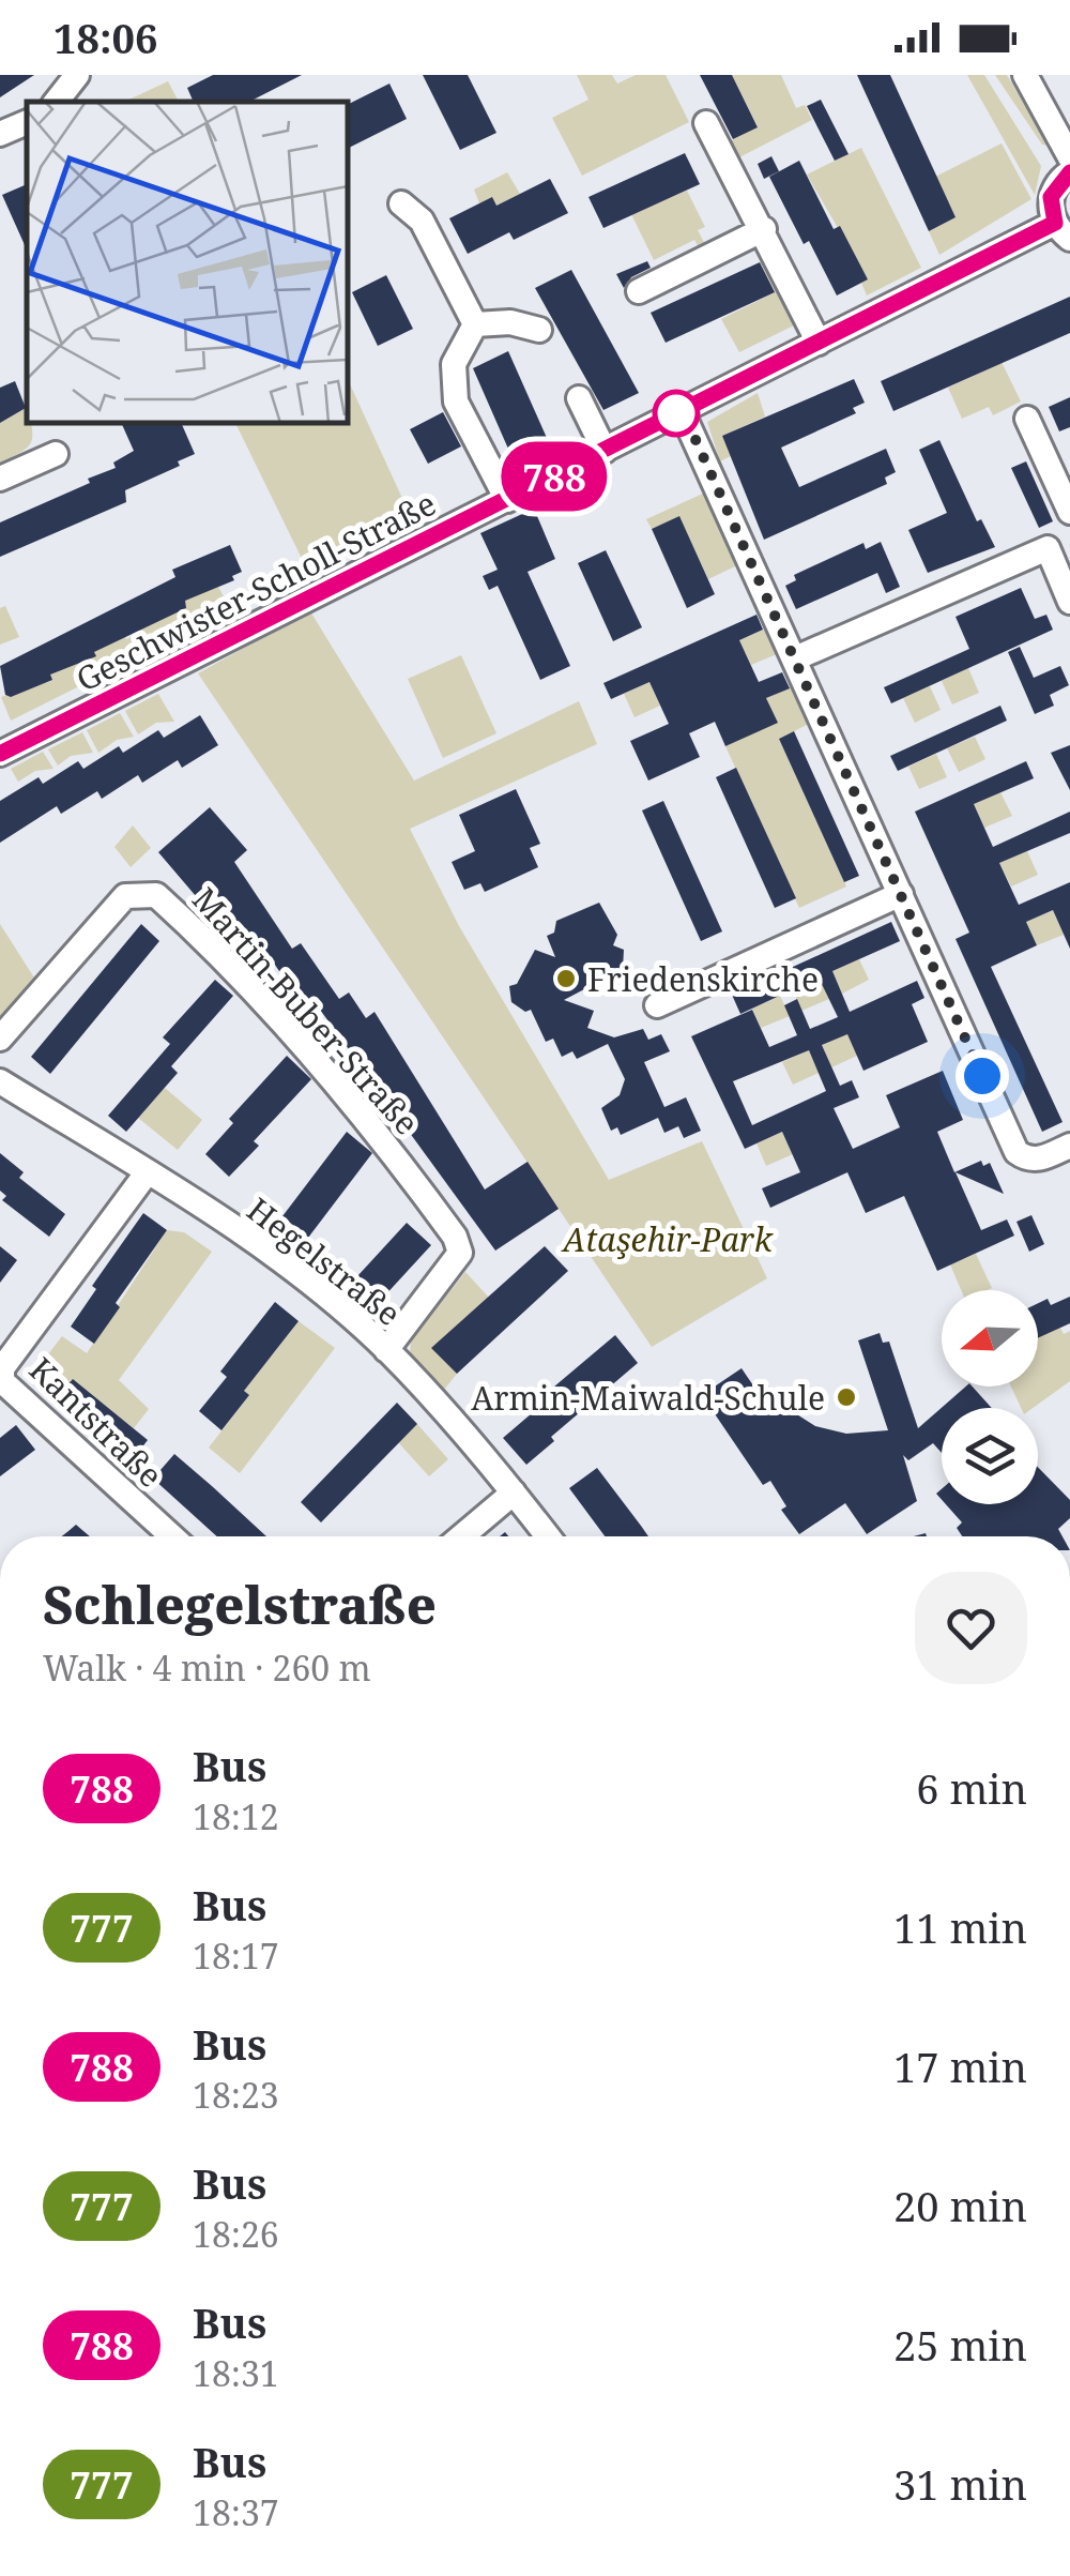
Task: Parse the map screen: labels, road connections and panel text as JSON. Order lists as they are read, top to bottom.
{
  "streets": {
    "street": [
      "Geschwister-Scholl-Straße",
      "Martin-Buber-Straße",
      "Hegelstraße",
      "Kantstraße"
    ]
  },
  "crossings": [
    ["Martin-Buber-Straße", "Hegelstraße"],
    ["Hegelstraße", "Kantstraße"]
  ],
  "parks": ["Ataşehir-Park"],
  "places": ["Friedenskirche", "Armin-Maiwald-Schule"],
  "lines": ["bus line 788"],
  "north": "left",
  "page": {
    "status": "18:06",
    "on_map": "788",
    "heading": ["Schlegelstraße", "Walk · 4 min · 260 m"],
    "list": [
      {
        "mark": "788",
        "name": "Bus",
        "note": "18:12",
        "value": "6 min"
      },
      {
        "mark": "777",
        "name": "Bus",
        "note": "18:17",
        "value": "11 min"
      },
      {
        "mark": "788",
        "name": "Bus",
        "note": "18:23",
        "value": "17 min"
      },
      {
        "mark": "777",
        "name": "Bus",
        "note": "18:26",
        "value": "20 min"
      },
      {
        "mark": "788",
        "name": "Bus",
        "note": "18:31",
        "value": "25 min"
      },
      {
        "mark": "777",
        "name": "Bus",
        "note": "18:37",
        "value": "31 min"
      }
    ]
  }
}
